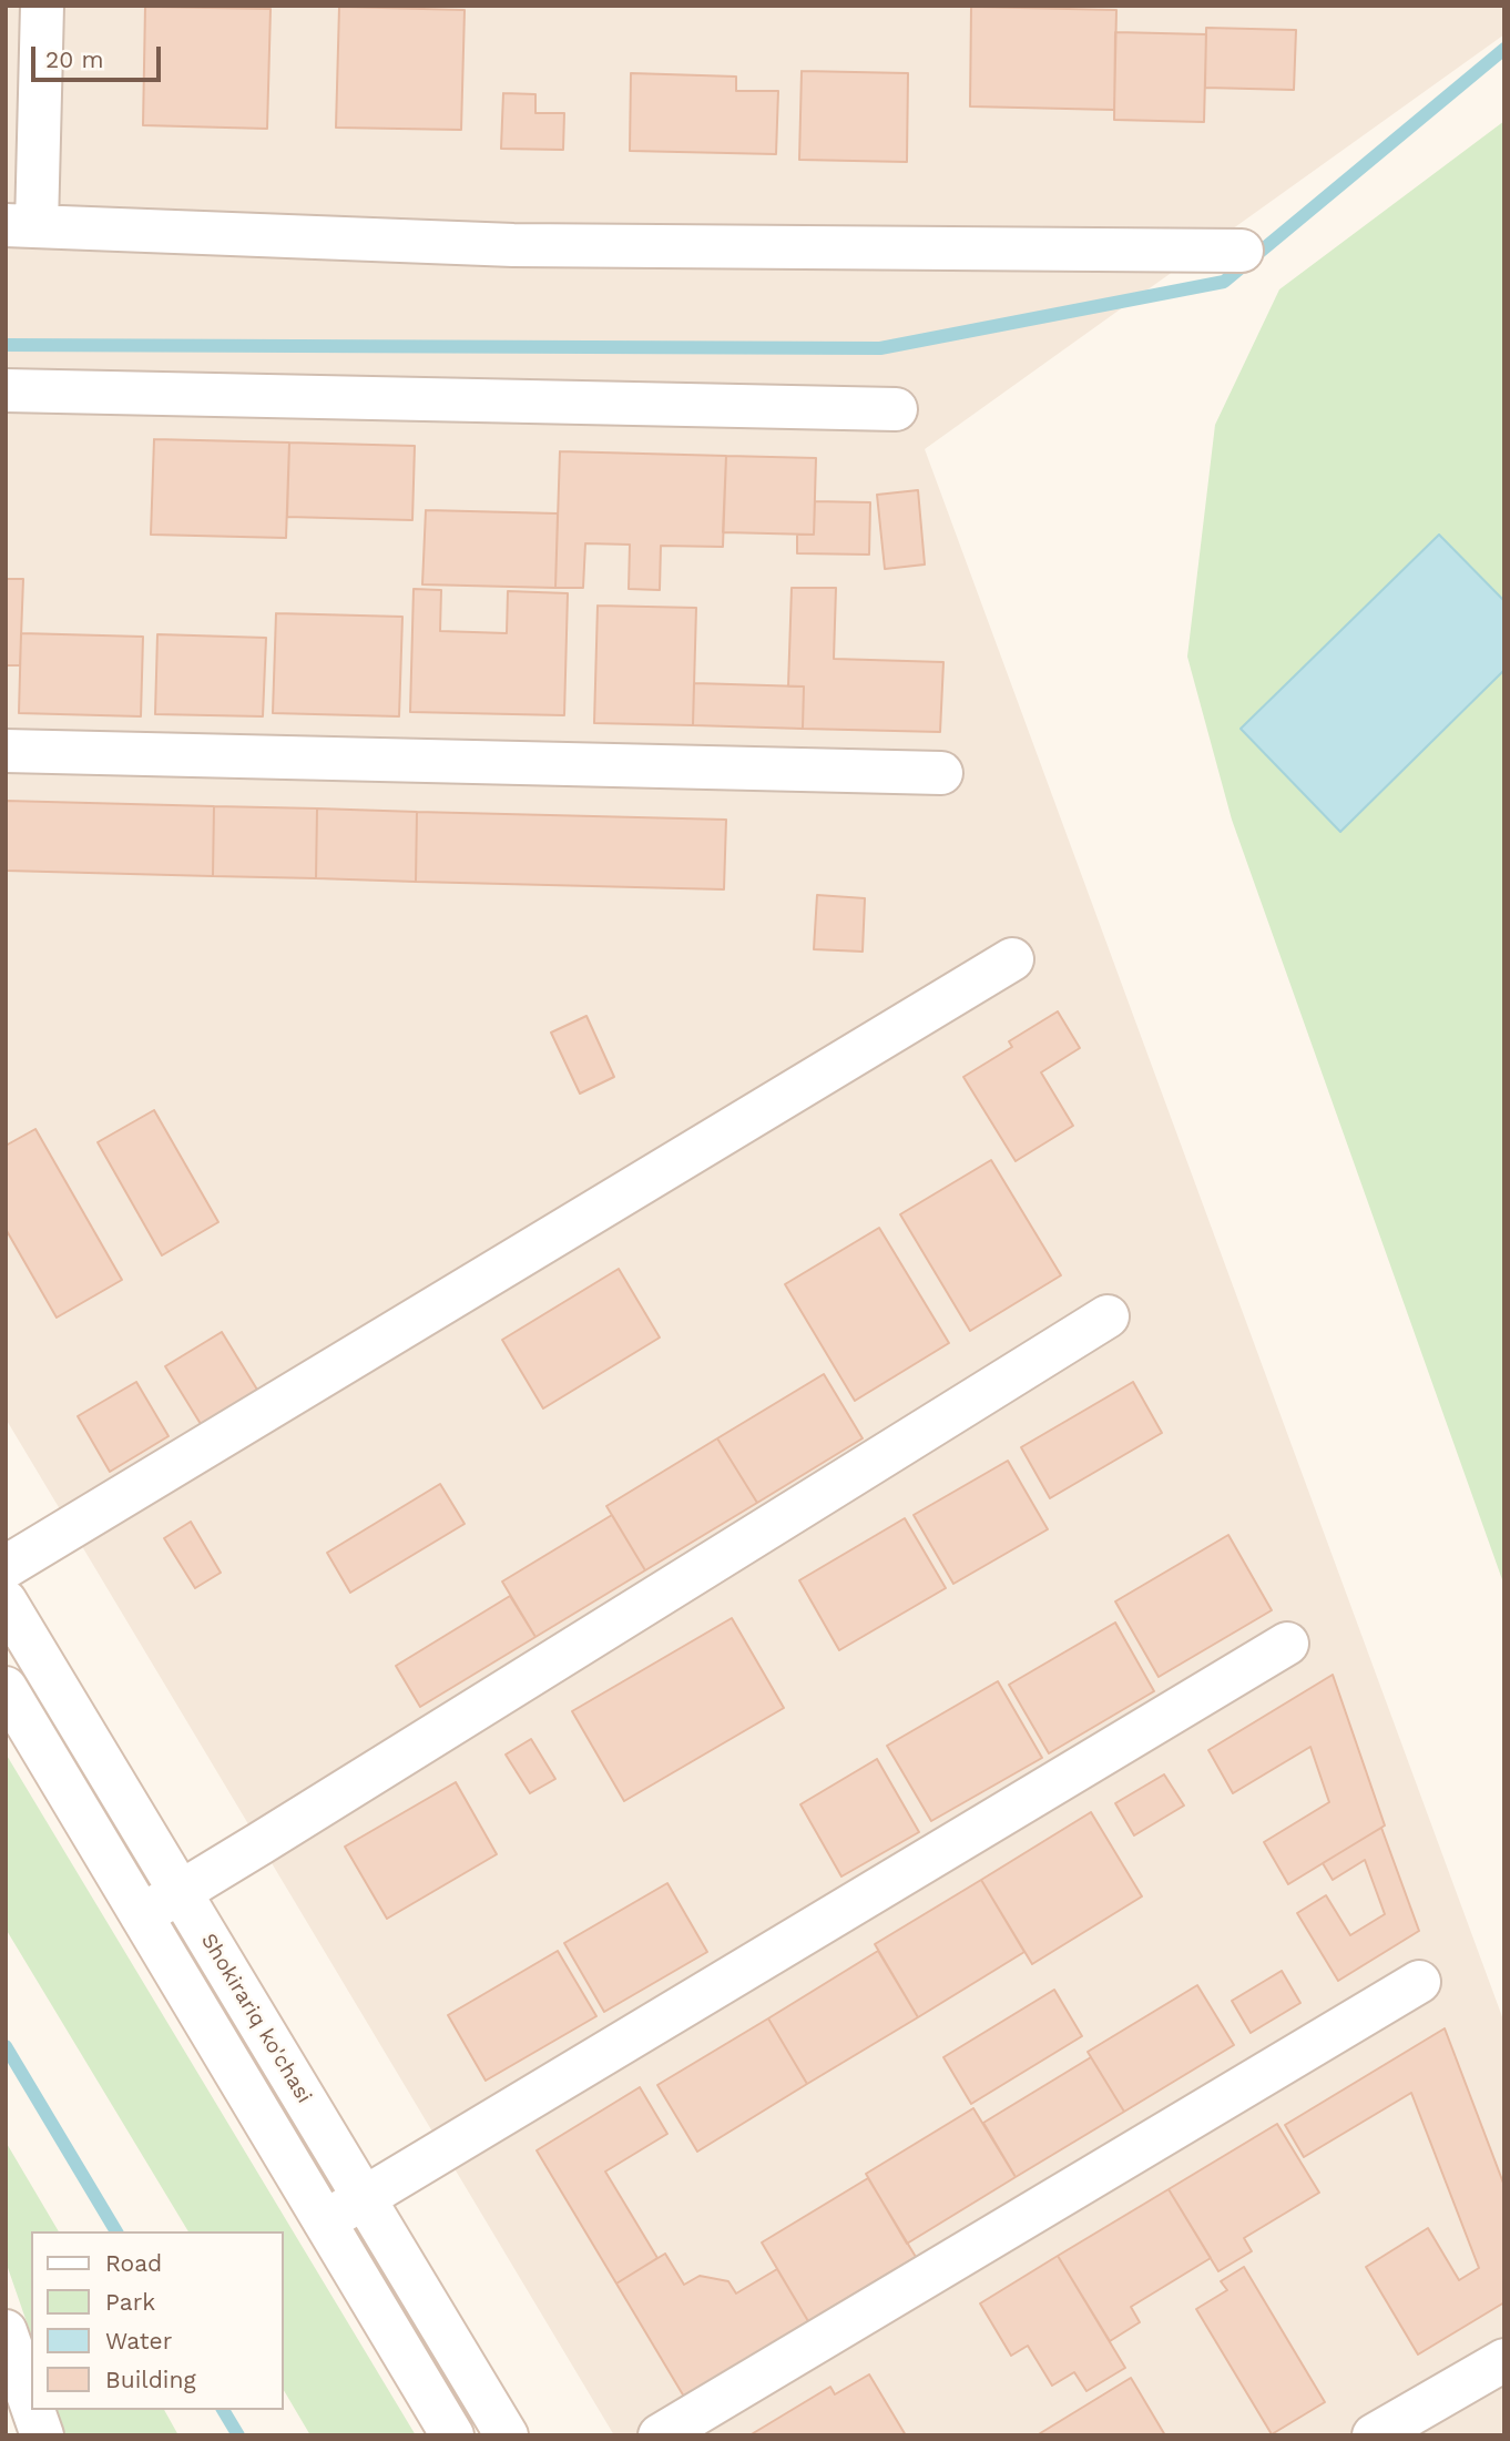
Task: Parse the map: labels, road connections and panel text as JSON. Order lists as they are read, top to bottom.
{
  "streets": {
    "street": ["Shokirariq ko'chasi"]
  },
  "legend": [
    "Road",
    "Park",
    "Water",
    "Building"
  ],
  "scale_bar": "20 m"
}
